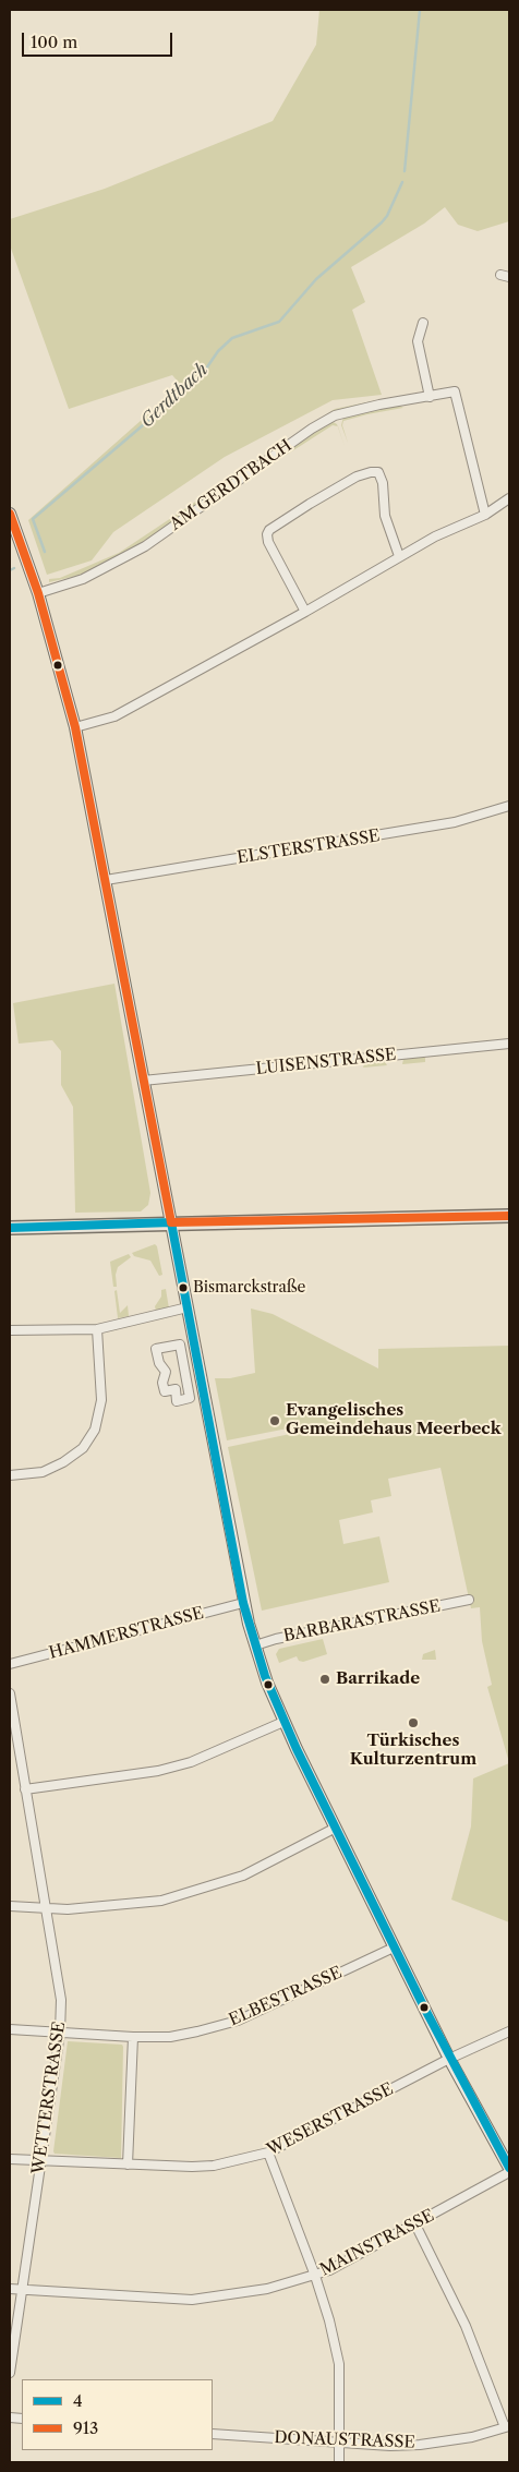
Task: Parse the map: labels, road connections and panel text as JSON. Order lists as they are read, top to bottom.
{
  "streets": {
    "street": [
      "AM GERDTBACH",
      "ELSTERSTRASSE",
      "LUISENSTRASSE",
      "BARBARASTRASSE",
      "HAMMERSTRASSE",
      "ELBESTRASSE",
      "WETTERSTRASSE",
      "WESERSTRASSE",
      "MAINSTRASSE",
      "DONAUSTRASSE"
    ]
  },
  "crossings": [
    ["ELBESTRASSE", "WETTERSTRASSE"],
    ["WETTERSTRASSE", "WESERSTRASSE"],
    ["WETTERSTRASSE", "MAINSTRASSE"]
  ],
  "water": ["Gerdtbach"],
  "places": [
    "Bismarckstraße",
    "Evangelisches Gemeindehaus Meerbeck",
    "Barrikade",
    "Türkisches Kulturzentrum"
  ],
  "lines": ["transit line 913", "transit line 4"],
  "legend": ["4", "913"],
  "scale_bar": "100 m"
}
